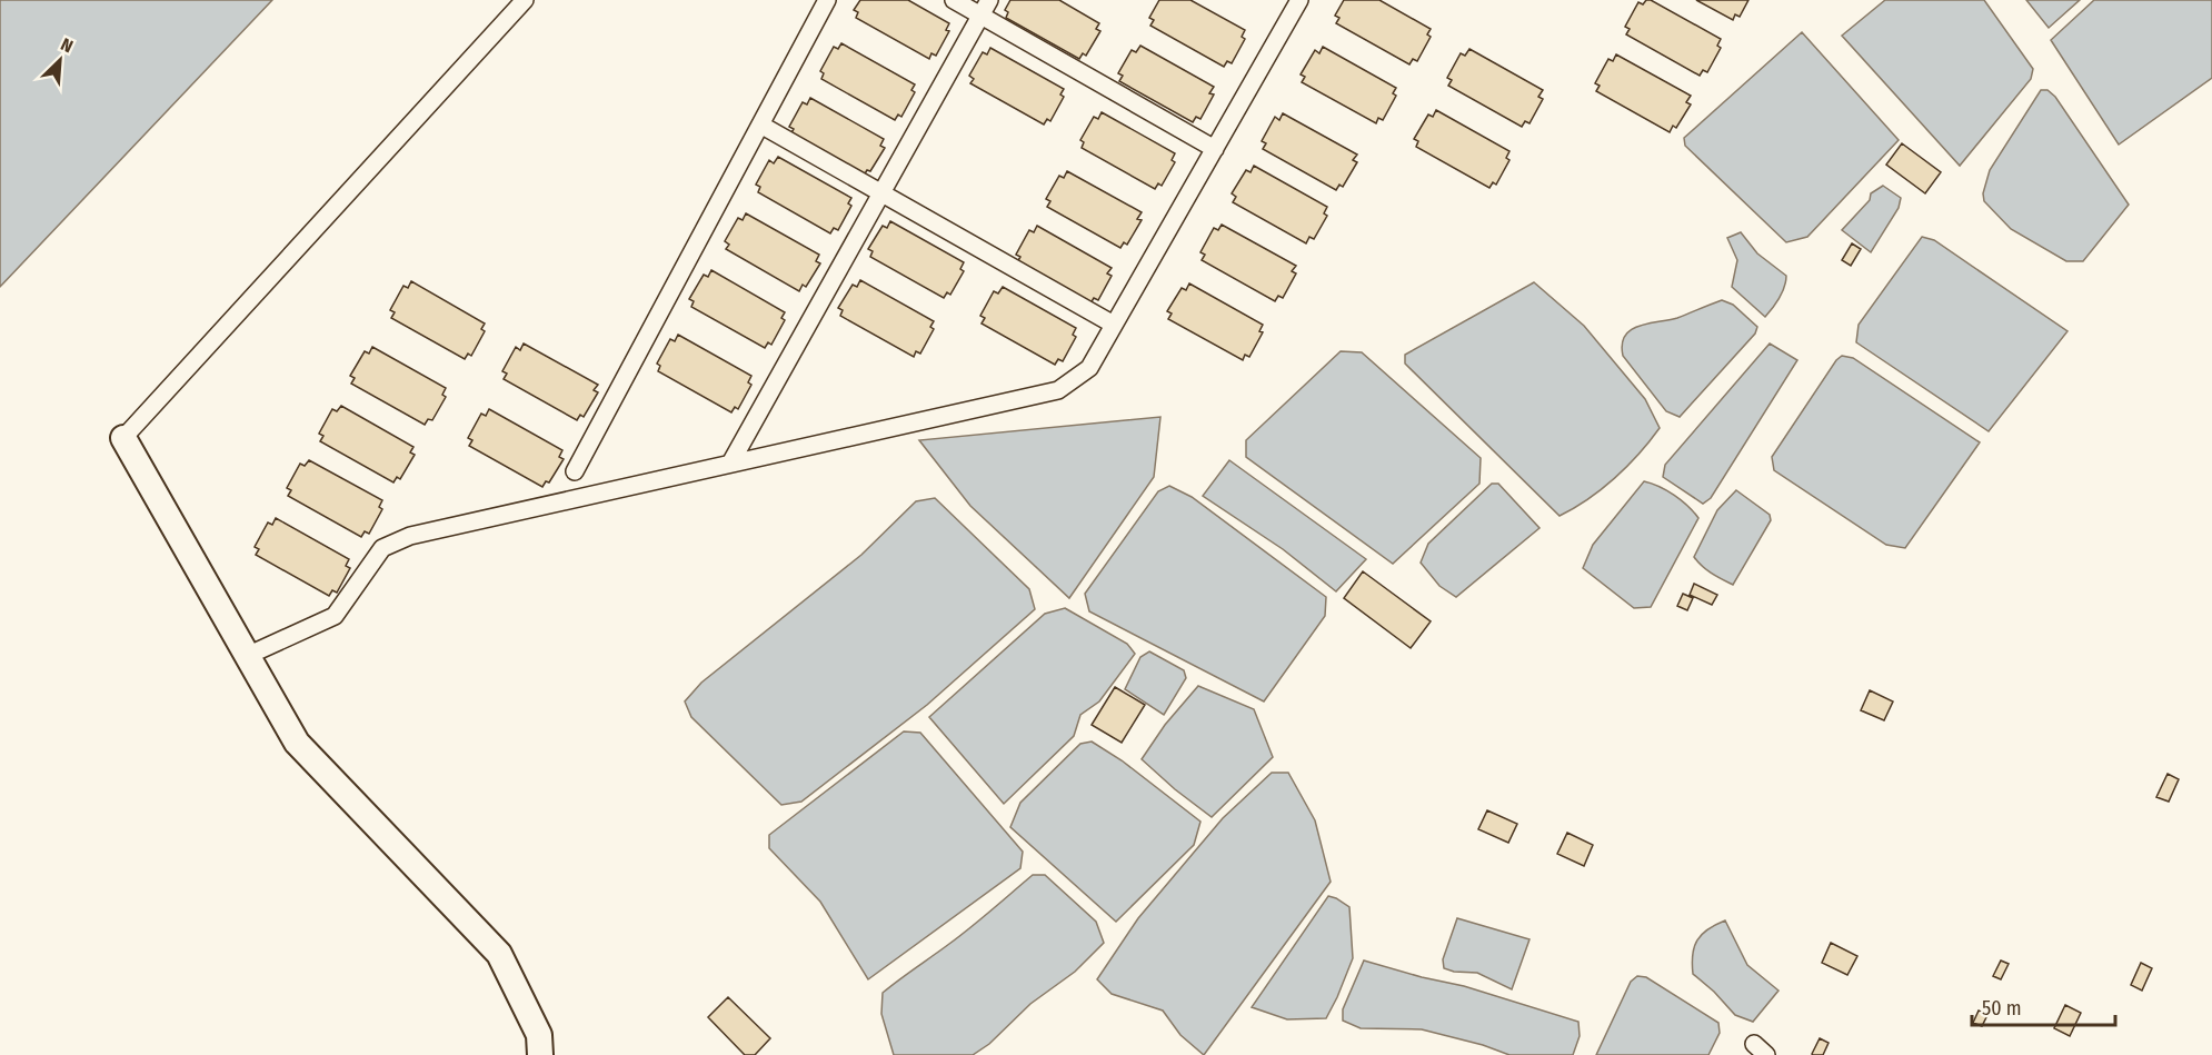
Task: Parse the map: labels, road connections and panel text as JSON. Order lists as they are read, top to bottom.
{
  "scale_bar": "50 m",
  "north": "top right"
}
